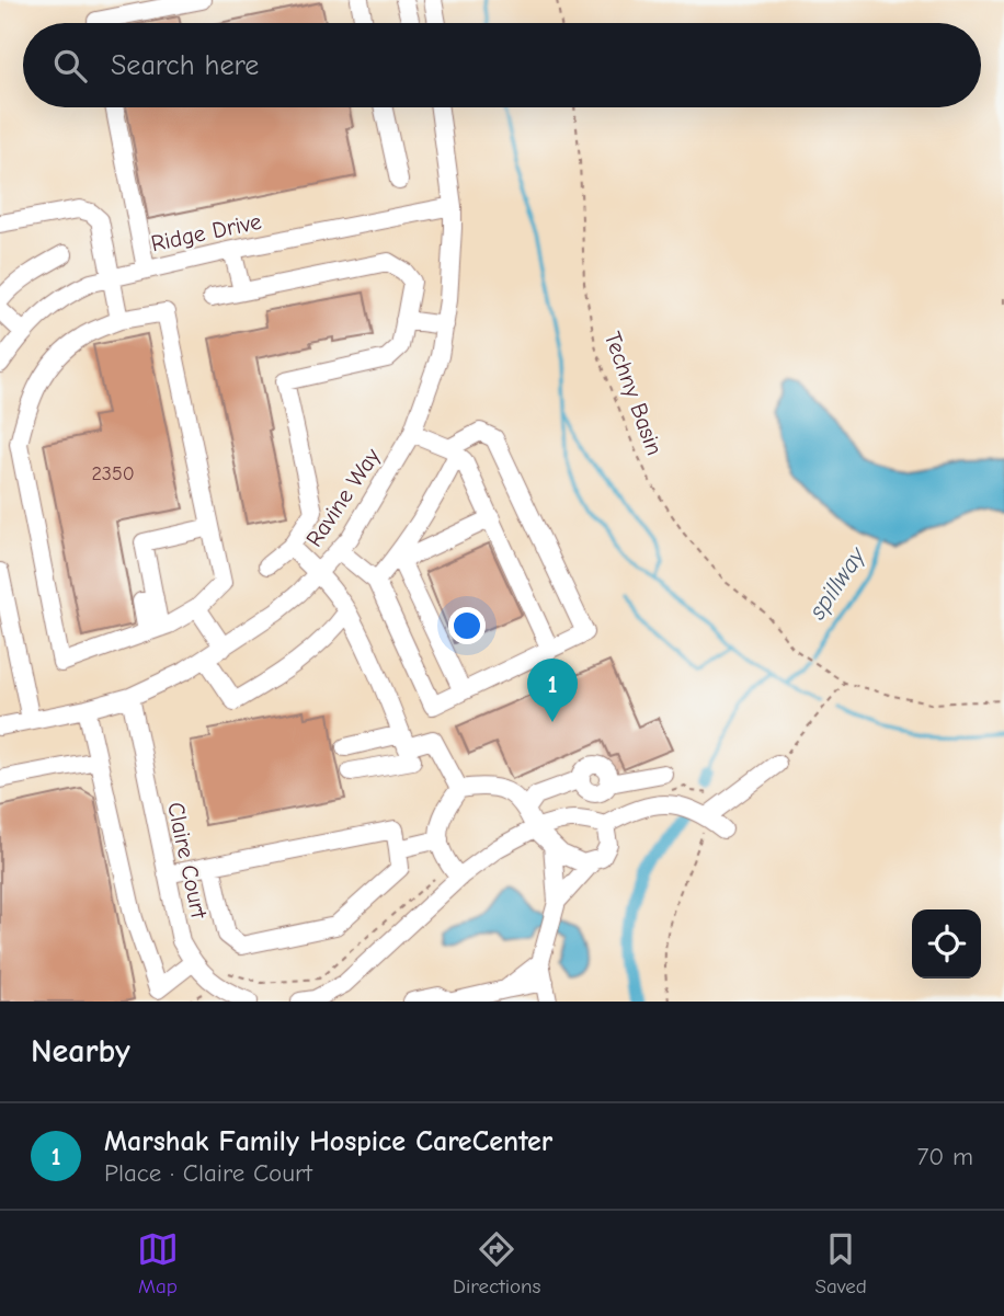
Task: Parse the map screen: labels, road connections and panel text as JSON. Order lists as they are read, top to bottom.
{
  "streets": {
    "street": ["Ridge Drive", "Ravine Way", "Claire Court"],
    "path": ["Techny Basin"]
  },
  "crossings": [
    ["Ridge Drive", "Ravine Way"],
    ["Ravine Way", "Claire Court"]
  ],
  "water": ["spillway"],
  "house_numbers": ["2350"],
  "page": {
    "search": "Search here",
    "pins": "1",
    "heading": "Nearby",
    "list": [
      {
        "mark": "1",
        "name": "Marshak Family Hospice CareCenter",
        "note": "Place · Claire Court",
        "value": "70 m"
      }
    ],
    "nav": ["Map", "Directions", "Saved"]
  }
}
